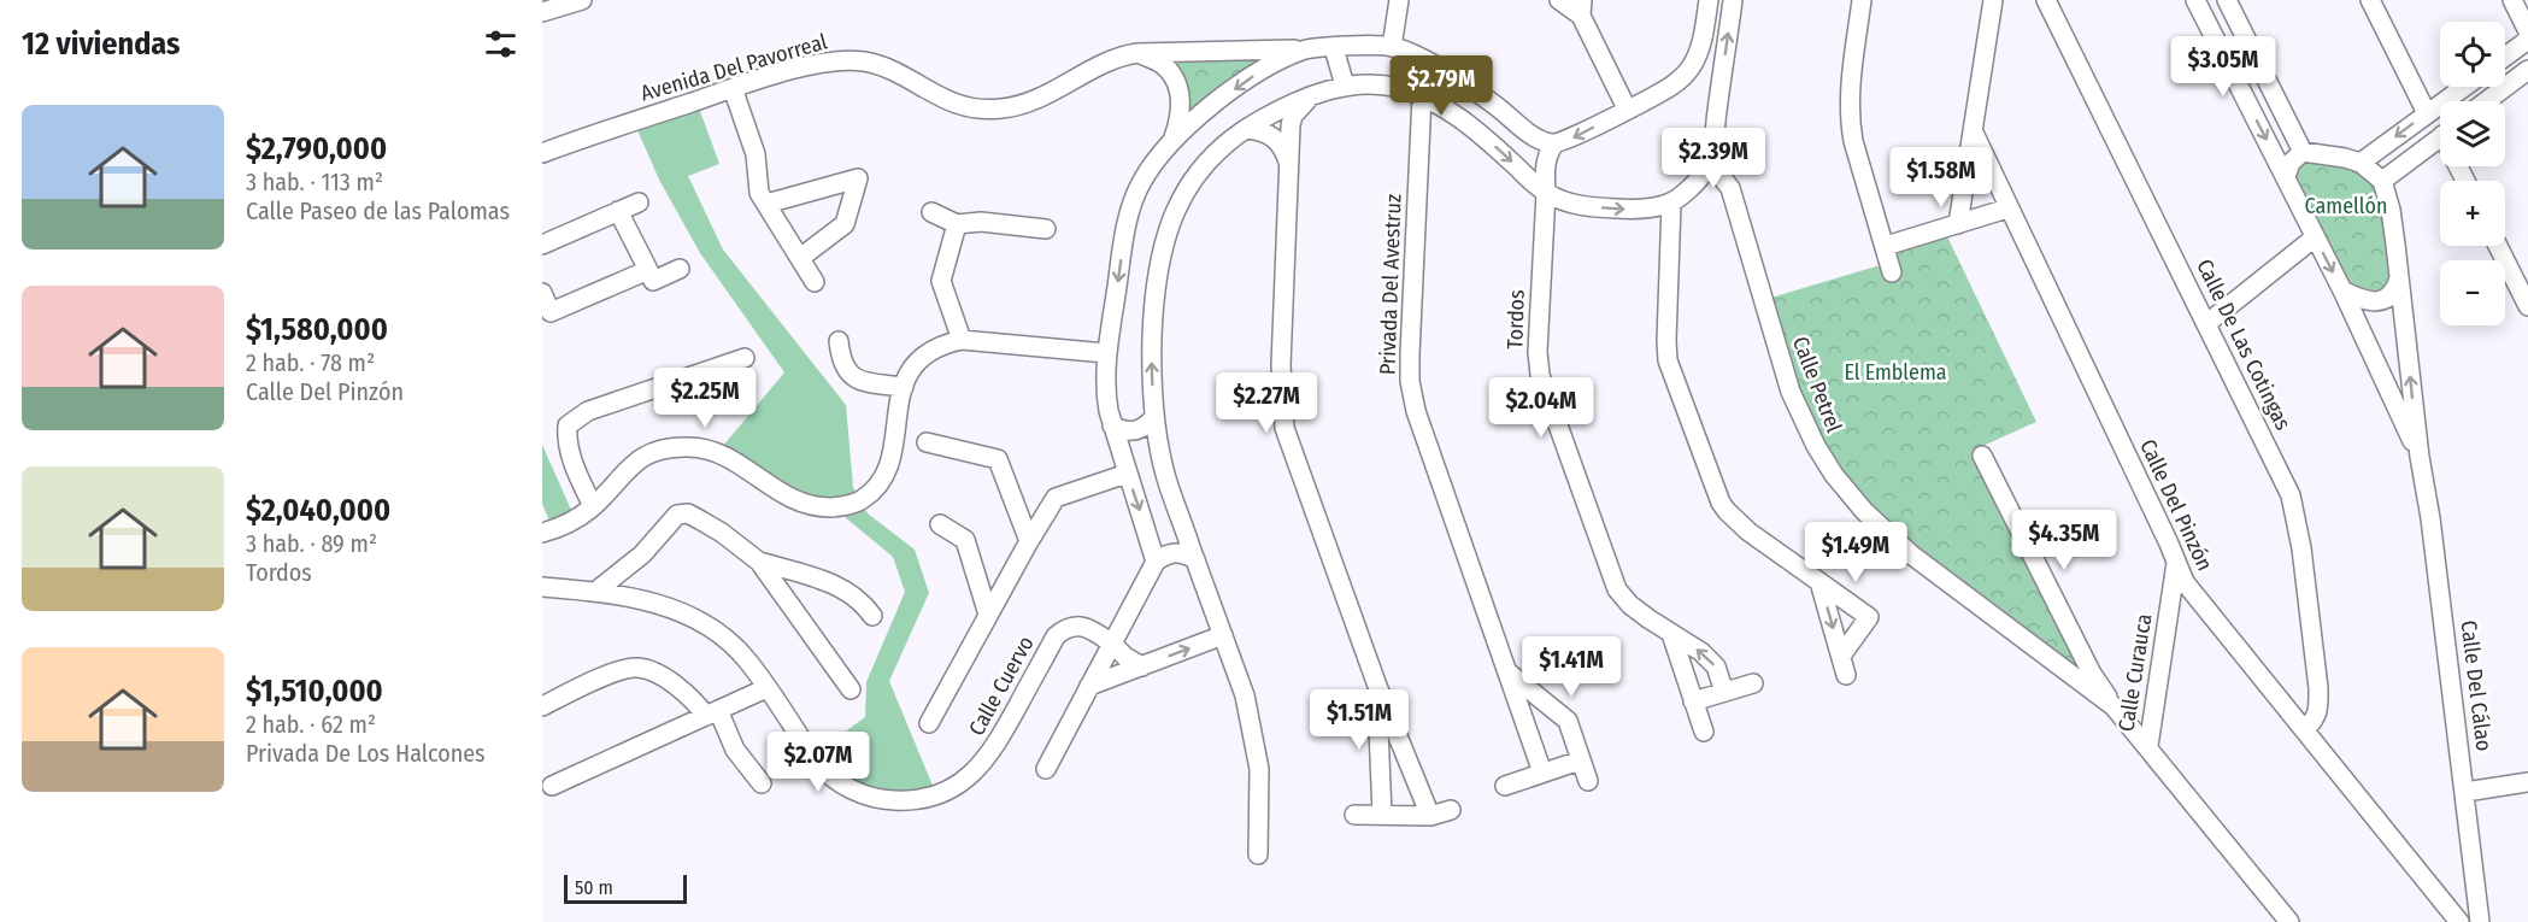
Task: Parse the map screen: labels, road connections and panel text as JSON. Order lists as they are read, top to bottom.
{
  "streets": {
    "street": [
      "Avenida Del Pavorreal",
      "Privada Del Avestruz",
      "Tordos",
      "Calle De Las Cotingas",
      "Calle Petrel",
      "Calle Del Pinzón",
      "Calle Curauca",
      "Calle Cuervo",
      "Calle Del Cálao"
    ]
  },
  "crossings": [
    ["Calle De Las Cotingas", "Calle Del Pinzón"],
    ["Calle Petrel", "Calle Curauca"],
    ["Calle Del Pinzón", "Calle Curauca"]
  ],
  "parks": ["Camellón", "El Emblema"],
  "scale_bar": "50 m",
  "page": {
    "heading": "12 viviendas",
    "map_buttons": ["+", "−"],
    "price": [
      "$3.05M",
      "$2.79M",
      "$2.39M",
      "$1.58M",
      "$2.25M",
      "$2.27M",
      "$2.04M",
      "$4.35M",
      "$1.49M",
      "$1.41M",
      "$1.51M",
      "$2.07M"
    ],
    "list": [
      {
        "name": "$2,790,000",
        "note": "3 hab. · 113 m² · Calle Paseo de las Palomas"
      },
      {
        "name": "$1,580,000",
        "note": "2 hab. · 78 m² · Calle Del Pinzón"
      },
      {
        "name": "$2,040,000",
        "note": "3 hab. · 89 m² · Tordos"
      },
      {
        "name": "$1,510,000",
        "note": "2 hab. · 62 m² · Privada De Los Halcones"
      }
    ],
    "scale": "50 m"
  }
}
